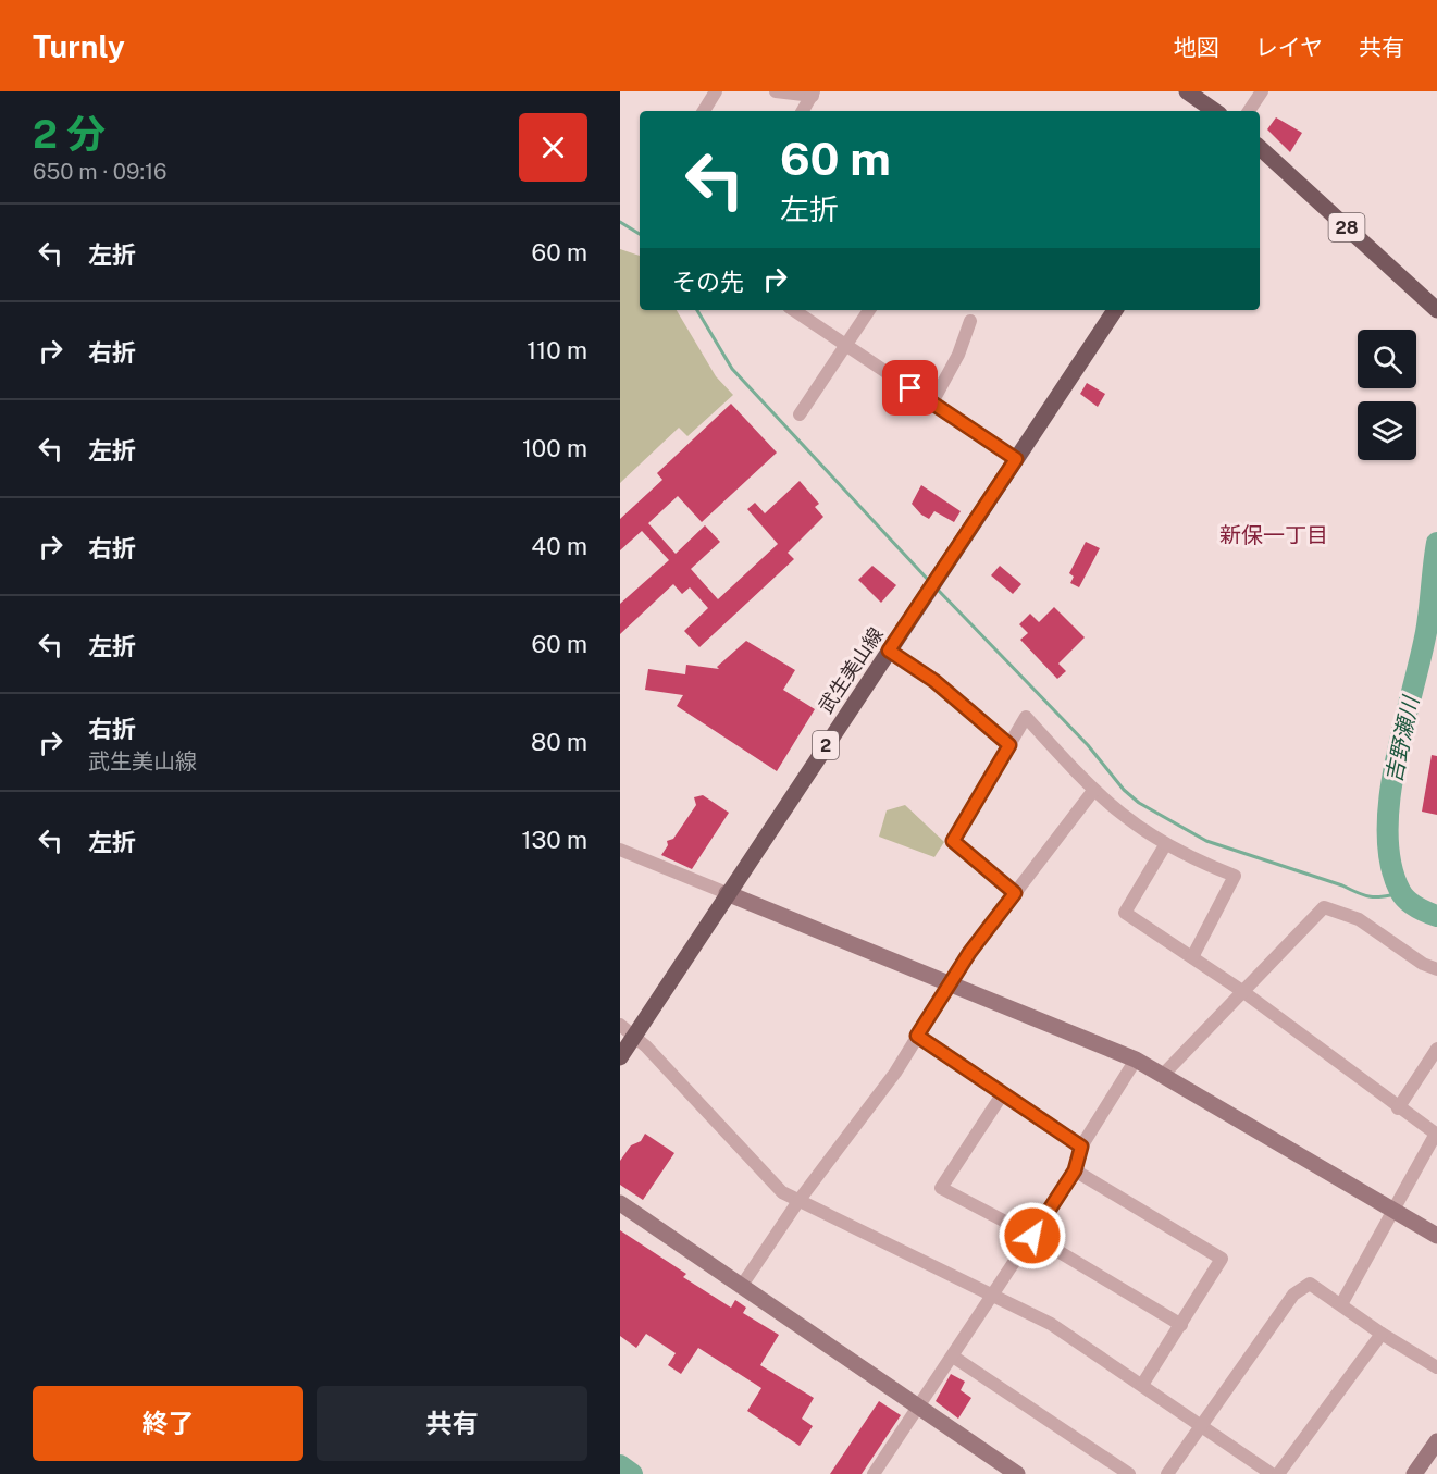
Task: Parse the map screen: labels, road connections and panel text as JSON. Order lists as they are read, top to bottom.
{
  "streets": {
    "main road": ["28", "武生美山線", "2"]
  },
  "districts": ["新保一丁目"],
  "water": ["吉野瀬川"],
  "page": {
    "header": "Turnly",
    "nav": ["地図", "レイヤ", "共有"],
    "heading": ["2 分", "650 m · 09:16"],
    "turn": ["60 m", "左折"],
    "list": [
      {
        "name": "左折",
        "value": "60 m"
      },
      {
        "name": "右折",
        "value": "110 m"
      },
      {
        "name": "左折",
        "value": "100 m"
      },
      {
        "name": "右折",
        "value": "40 m"
      },
      {
        "name": "左折",
        "value": "60 m"
      },
      {
        "name": "右折",
        "note": "武生美山線",
        "value": "80 m"
      },
      {
        "name": "左折",
        "value": "130 m"
      }
    ],
    "then": "その先",
    "buttons": ["終了", "共有"]
  }
}
